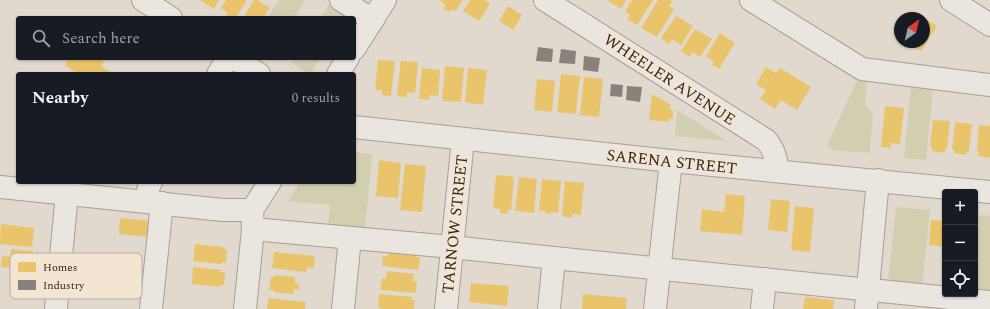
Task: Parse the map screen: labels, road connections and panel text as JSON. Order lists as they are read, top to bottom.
{
  "streets": {
    "street": ["WHEELER AVENUE", "SARENA STREET", "TARNOW STREET"]
  },
  "crossings": [
    ["WHEELER AVENUE", "SARENA STREET"],
    ["SARENA STREET", "TARNOW STREET"]
  ],
  "legend": ["Homes", "Industry"],
  "north": "top right",
  "page": {
    "search": "Search here",
    "heading": ["Nearby", "0 results"],
    "map_buttons": ["+", "−"]
  }
}
